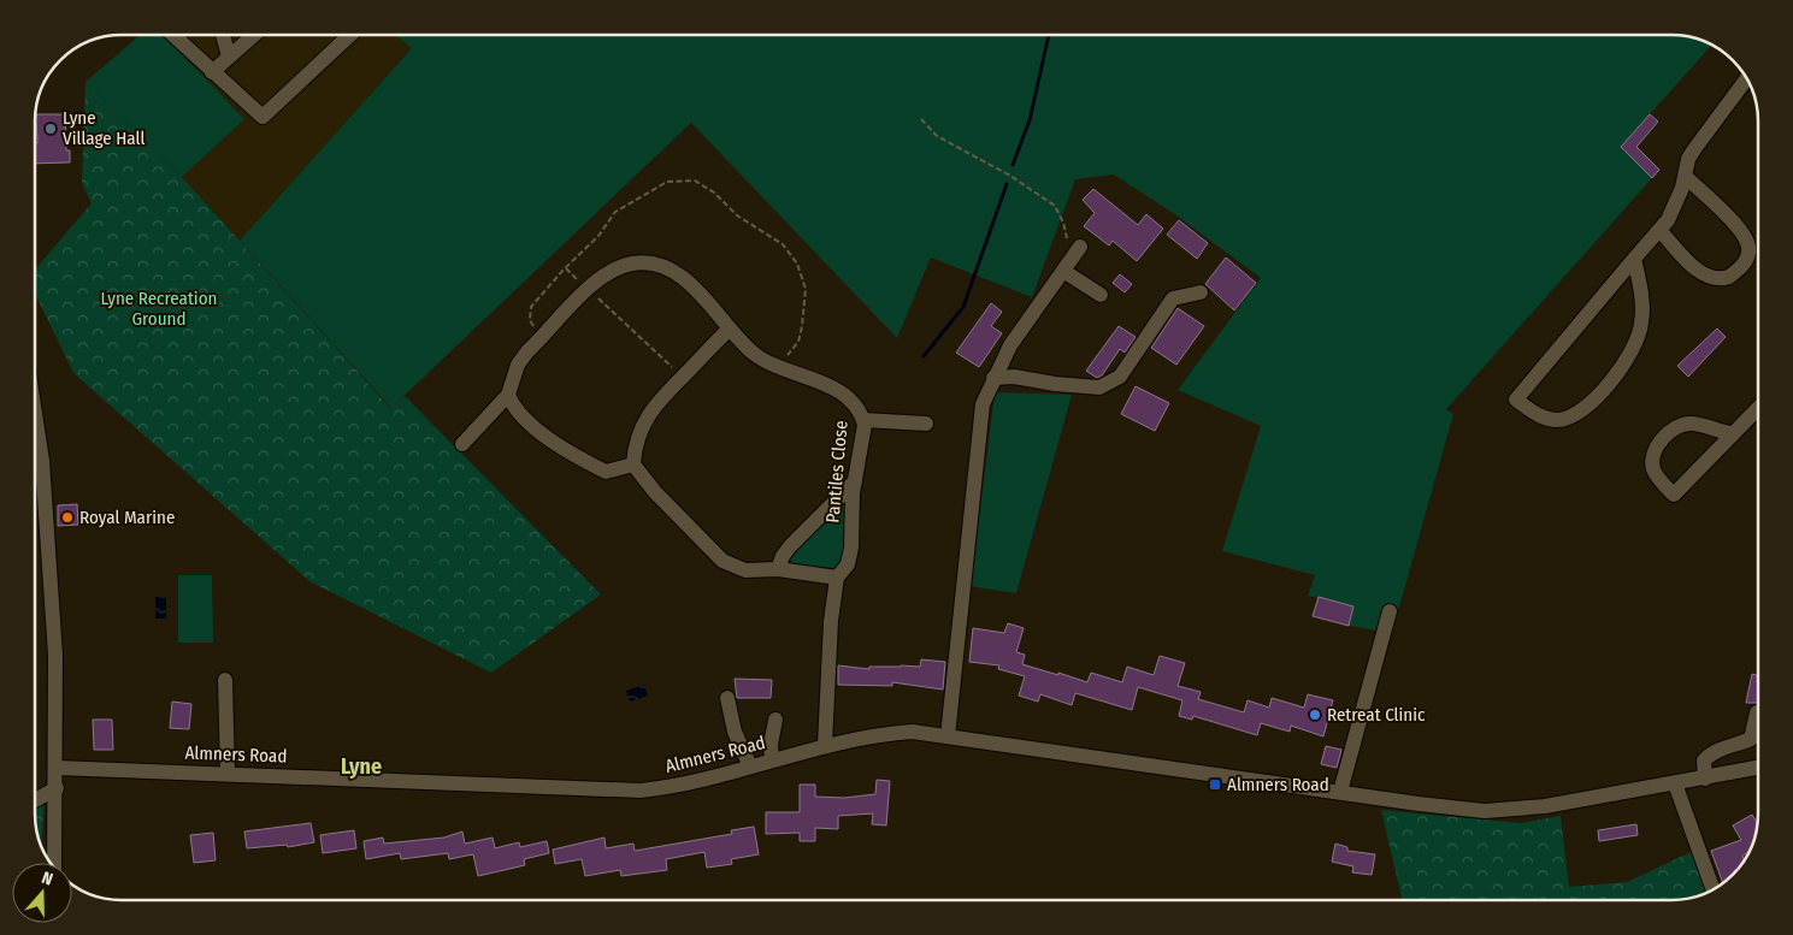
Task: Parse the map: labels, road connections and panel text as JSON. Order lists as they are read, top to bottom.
{
  "streets": {
    "street": ["Pantiles Close", "Almners Road"]
  },
  "crossings": [
    ["Pantiles Close", "Almners Road"]
  ],
  "districts": ["Lyne"],
  "parks": ["Lyne Recreation Ground"],
  "places": {
    "other": ["Lyne Village Hall", "Royal Marine", "Retreat Clinic"],
    "transit": ["Almners Road"]
  },
  "north": "top"
}
